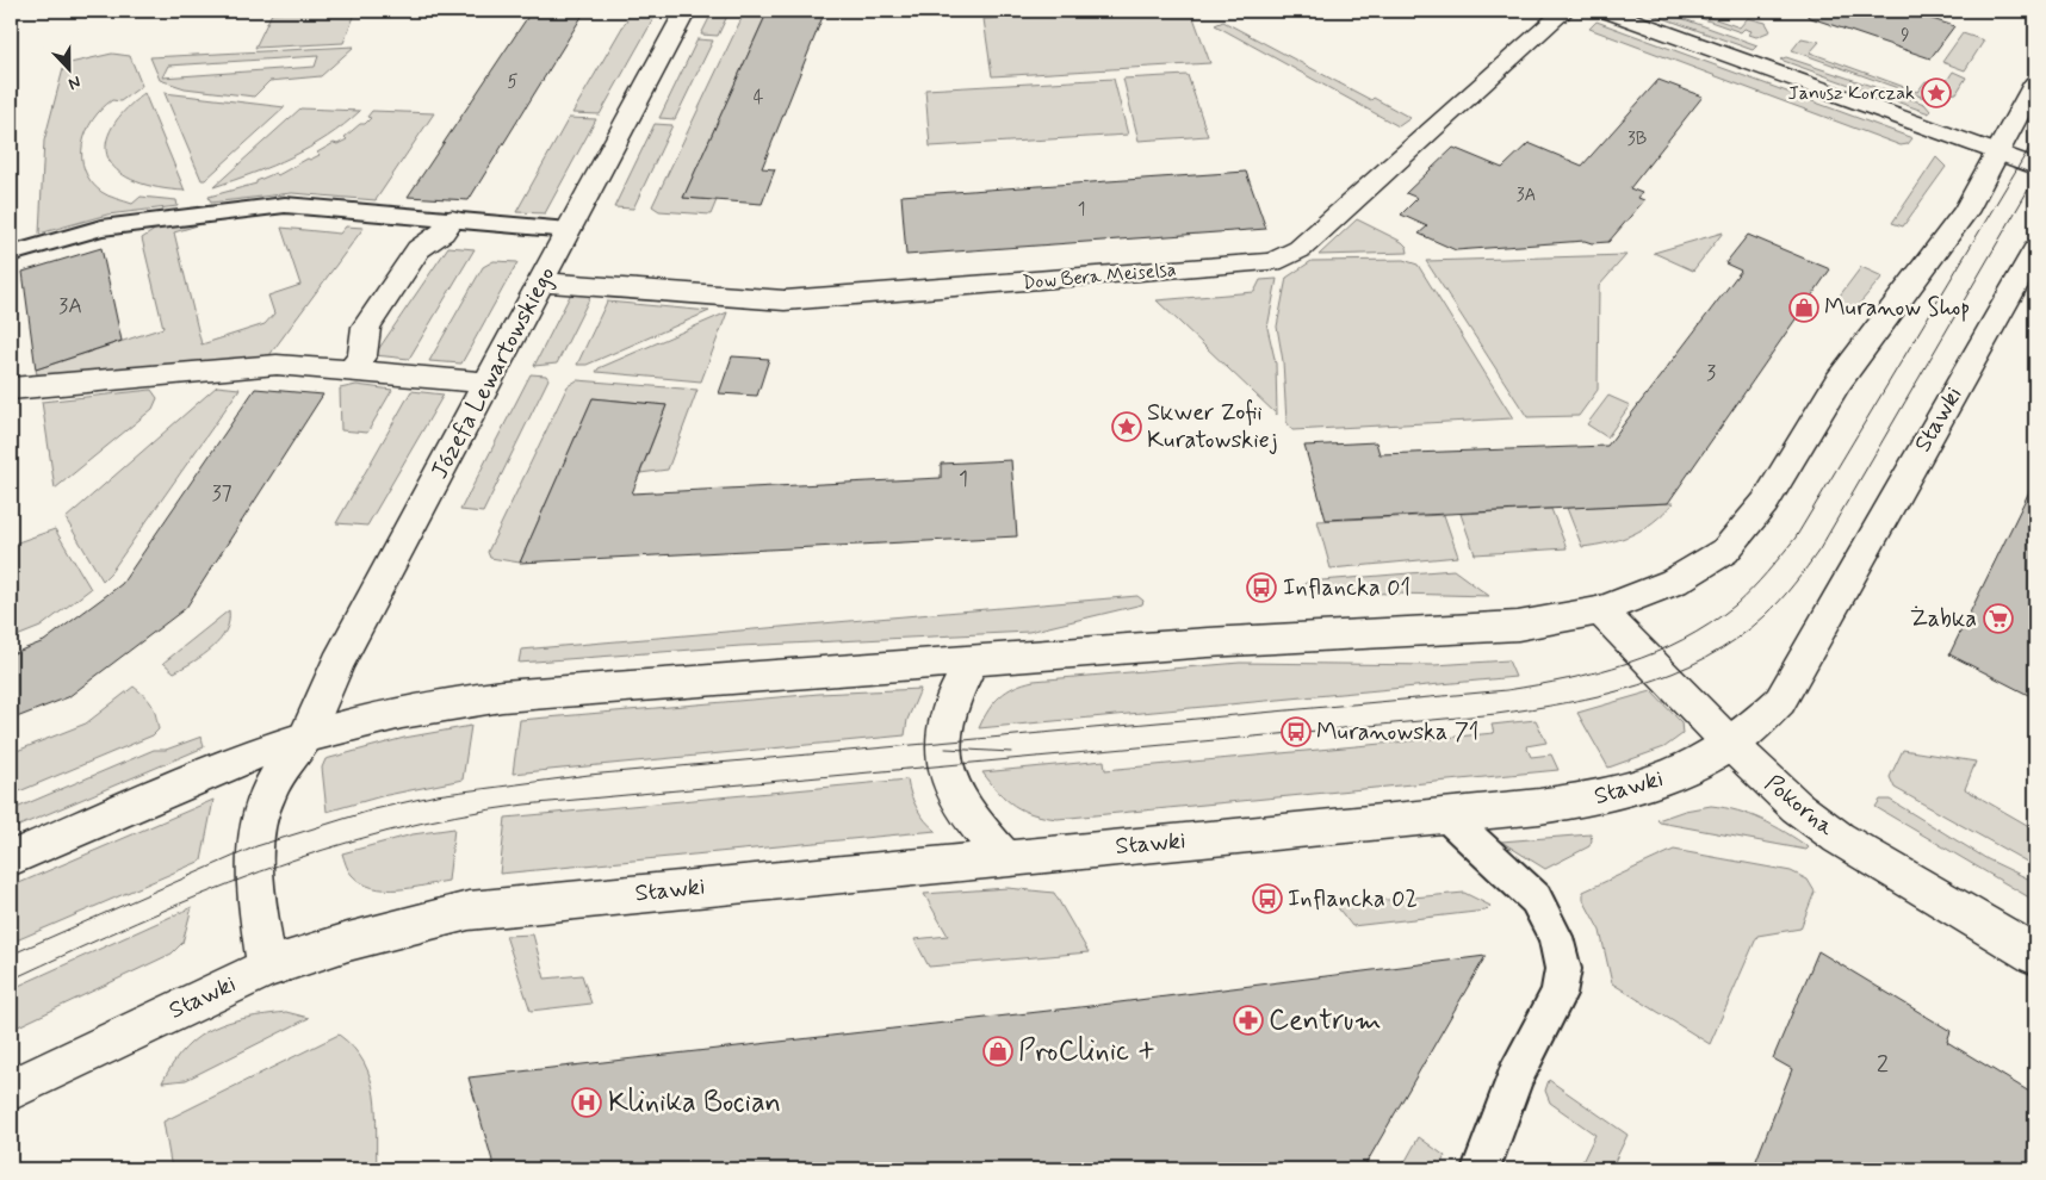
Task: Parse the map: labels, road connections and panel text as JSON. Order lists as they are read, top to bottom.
{
  "streets": {
    "street": [
      "Dow Bera Meiselsa",
      "Józefa Lewartowskiego",
      "Stawki",
      "Pokorna"
    ]
  },
  "crossings": [
    ["Dow Bera Meiselsa", "Józefa Lewartowskiego"],
    ["Józefa Lewartowskiego", "Stawki"],
    ["Stawki", "Pokorna"]
  ],
  "places": {
    "place": ["Janusz Korczak", "Skwer Zofii Kuratowskiej"],
    "shop": ["Muranow Shop", "ProClinic +"],
    "bus stop": ["Inflancka 01", "Muranowska 71", "Inflancka 02"],
    "supermarket": ["Żabka"],
    "pharmacy": ["Centrum"],
    "hospital": ["Klinika Bocian"]
  },
  "house_numbers": [
    "9",
    "5",
    "4",
    "3B",
    "3A",
    "1",
    "3A",
    "3",
    "1",
    "37",
    "2"
  ],
  "north": "bottom"
}
